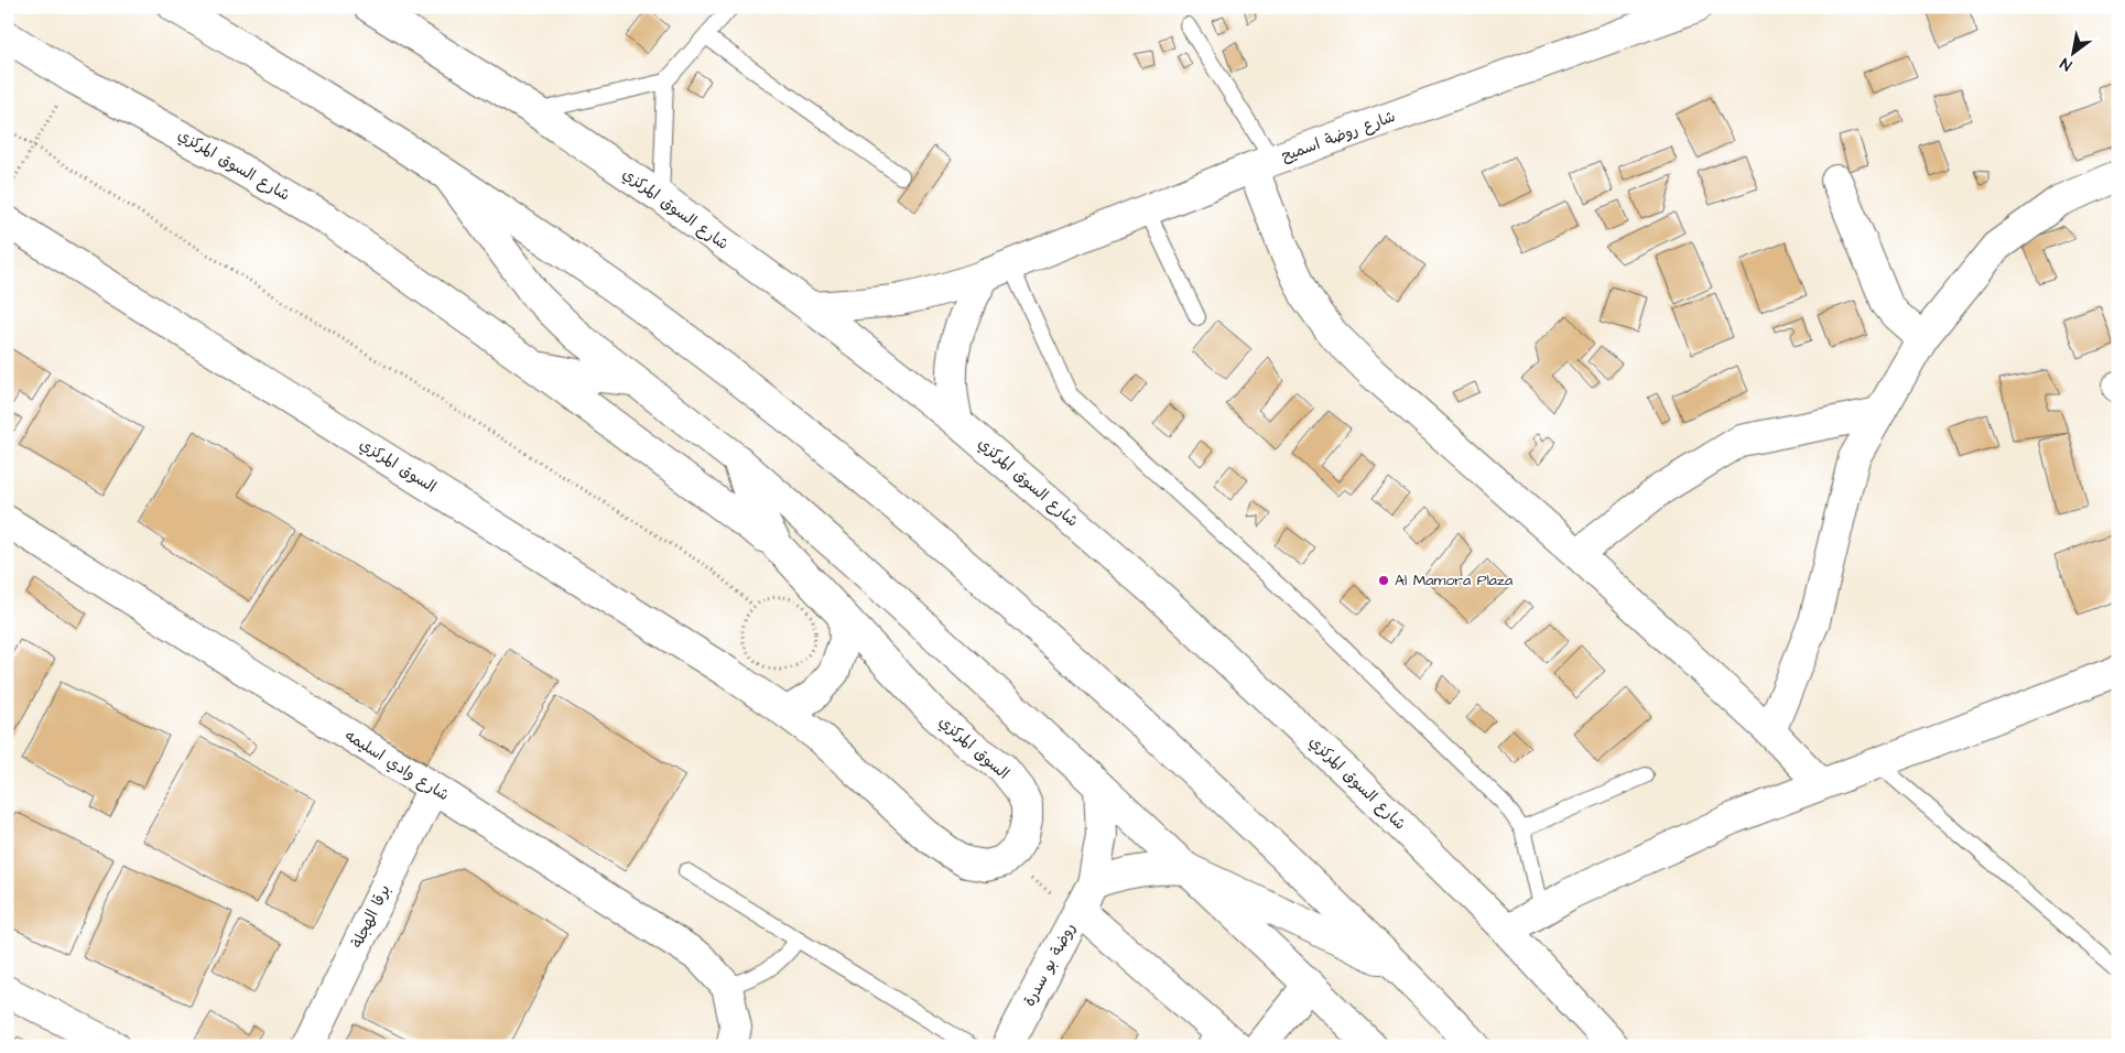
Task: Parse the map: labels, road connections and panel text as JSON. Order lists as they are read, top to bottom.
{
  "streets": {
    "street": [
      "شارع روضة اسميح",
      "شارع السوق المركزي",
      "السوق المركزي",
      "شارع وادي اسليمه",
      "برقا الهجلة",
      "روضة بو سدرة"
    ]
  },
  "crossings": [
    ["شارع روضة اسميح", "شارع السوق المركزي"],
    ["شارع السوق المركزي", "السوق المركزي"],
    ["شارع وادي اسليمه", "برقا الهجلة"]
  ],
  "places": ["Al Mamora Plaza"],
  "north": "bottom left"
}
